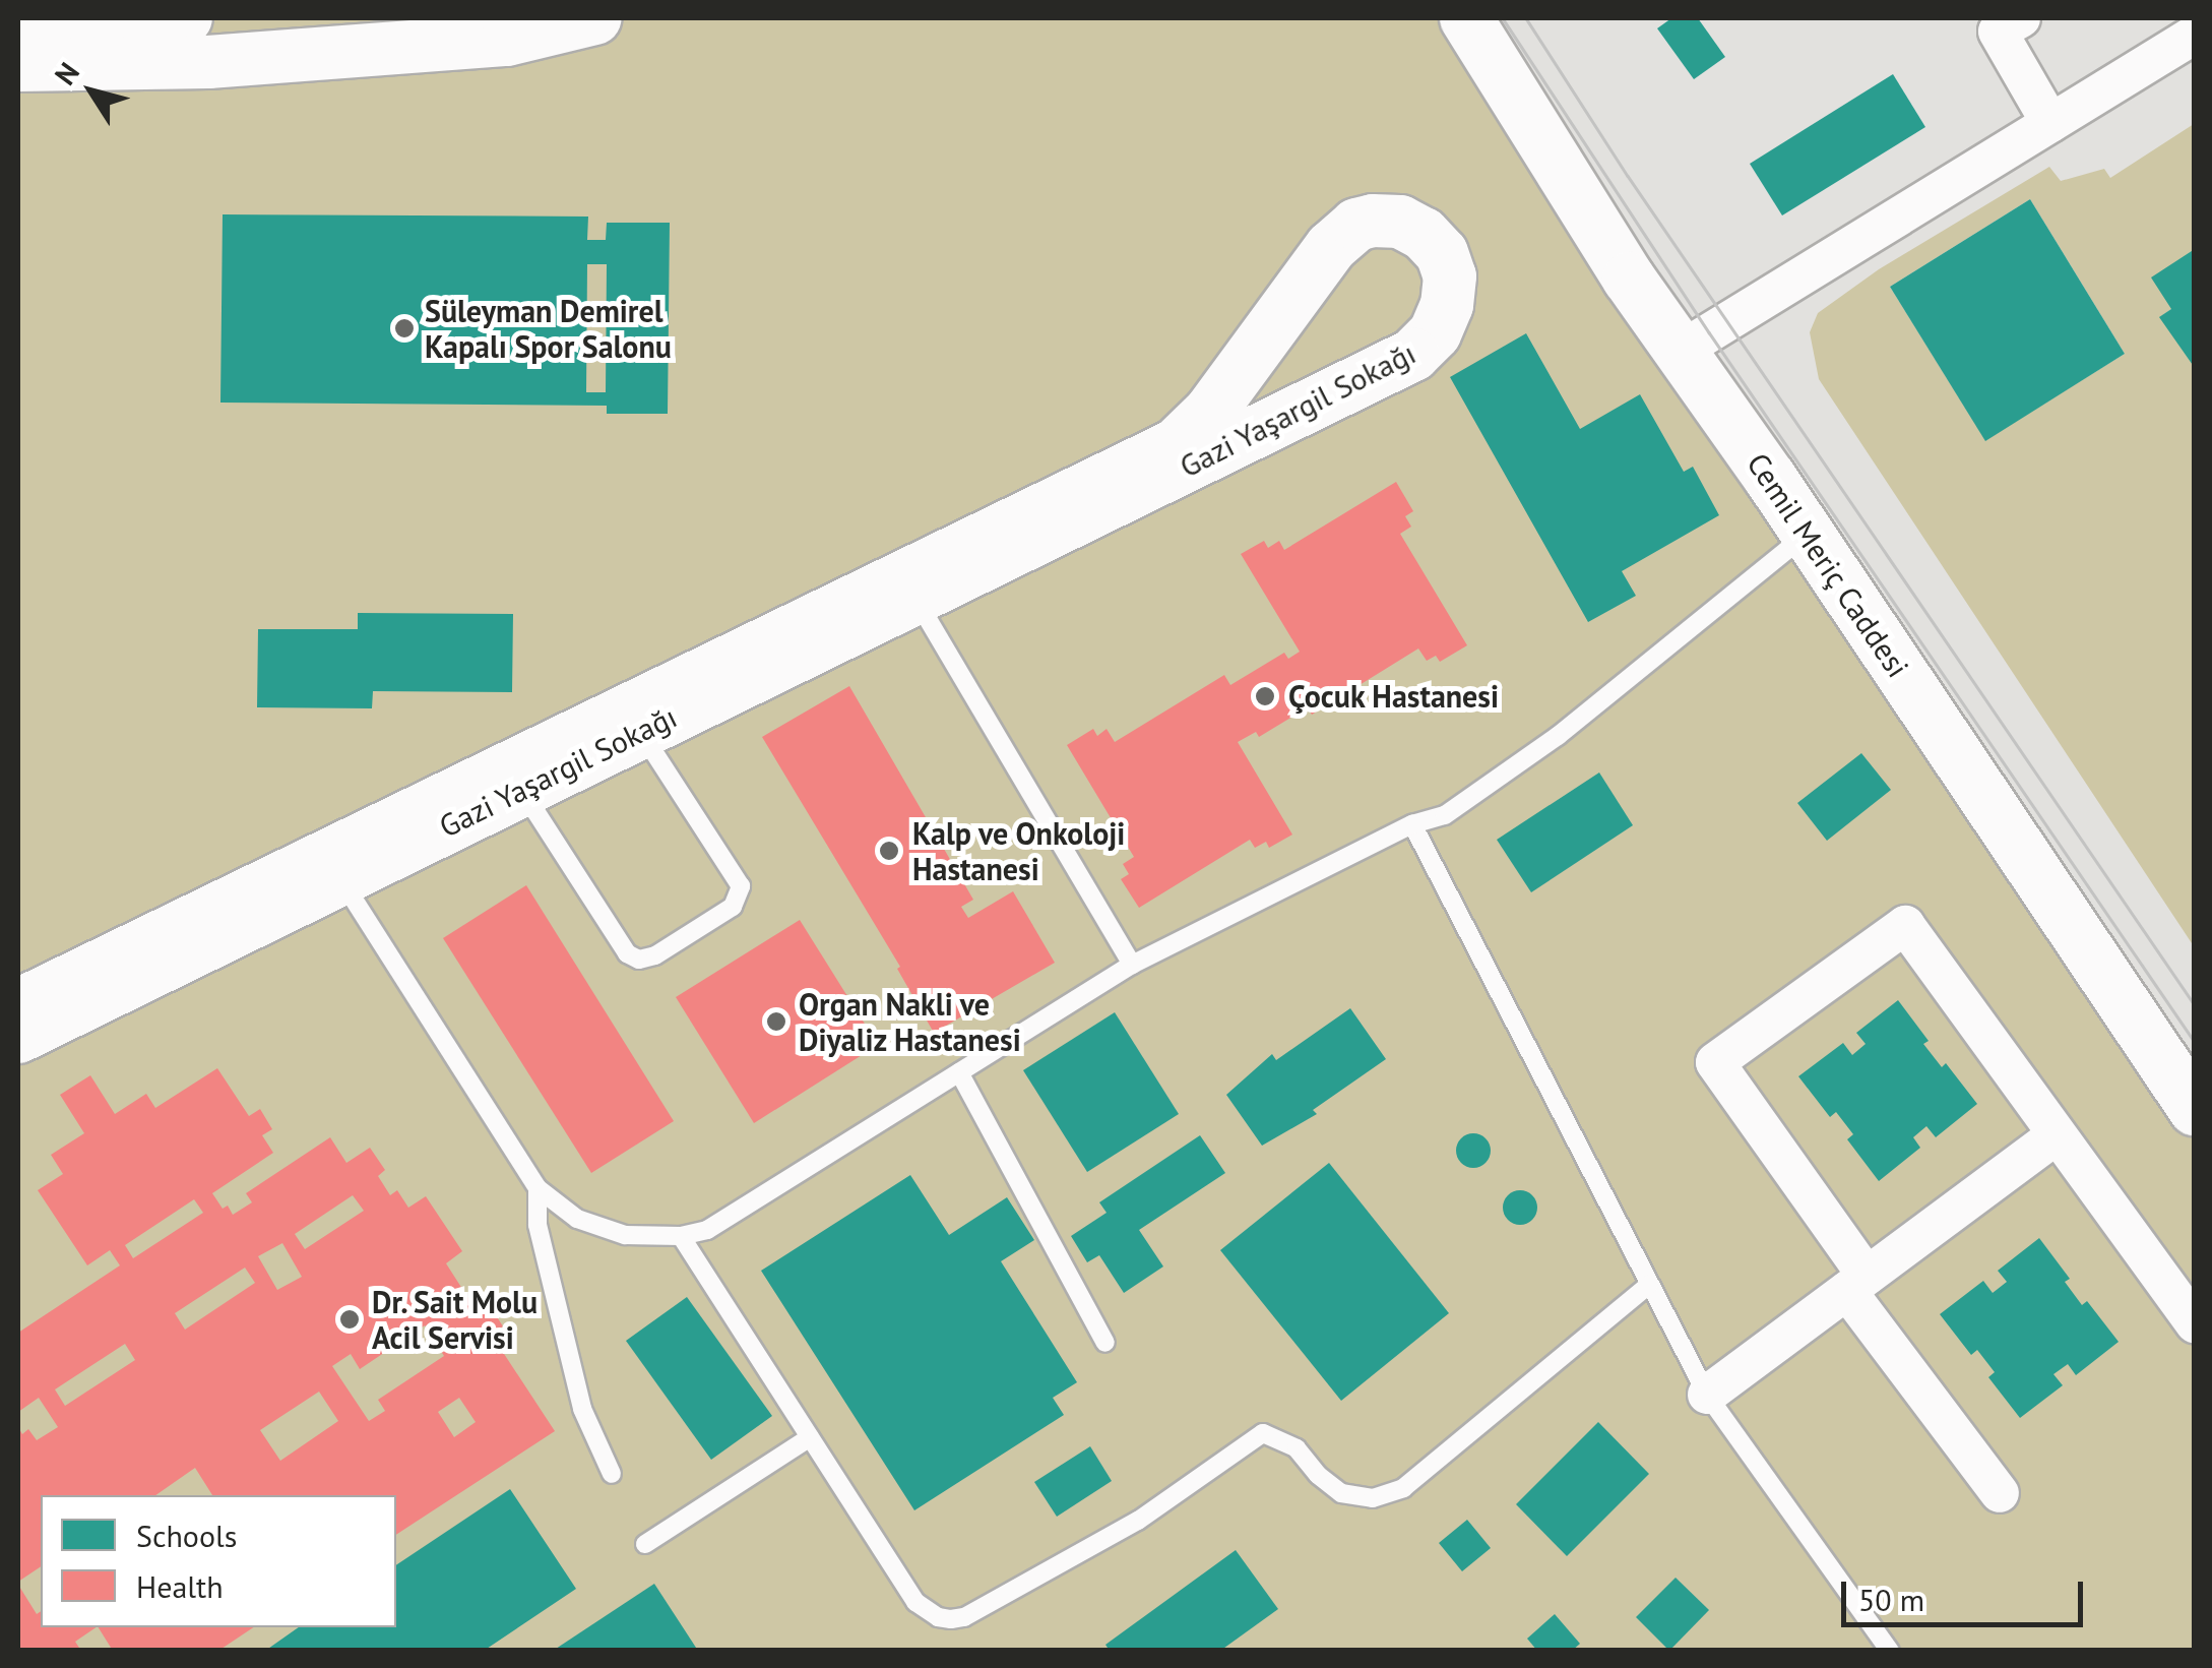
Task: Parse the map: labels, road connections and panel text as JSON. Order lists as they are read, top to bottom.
{
  "streets": {
    "street": ["Gazi Yaşargil Sokağı", "Cemil Meriç Caddesi"]
  },
  "places": [
    "Süleyman Demirel Kapalı Spor Salonu",
    "Çocuk Hastanesi",
    "Kalp ve Onkoloji Hastanesi",
    "Organ Nakli ve Diyaliz Hastanesi",
    "Dr. Sait Molu Acil Servisi"
  ],
  "legend": ["Schools", "Health"],
  "scale_bar": "50 m",
  "north": "top left"
}
